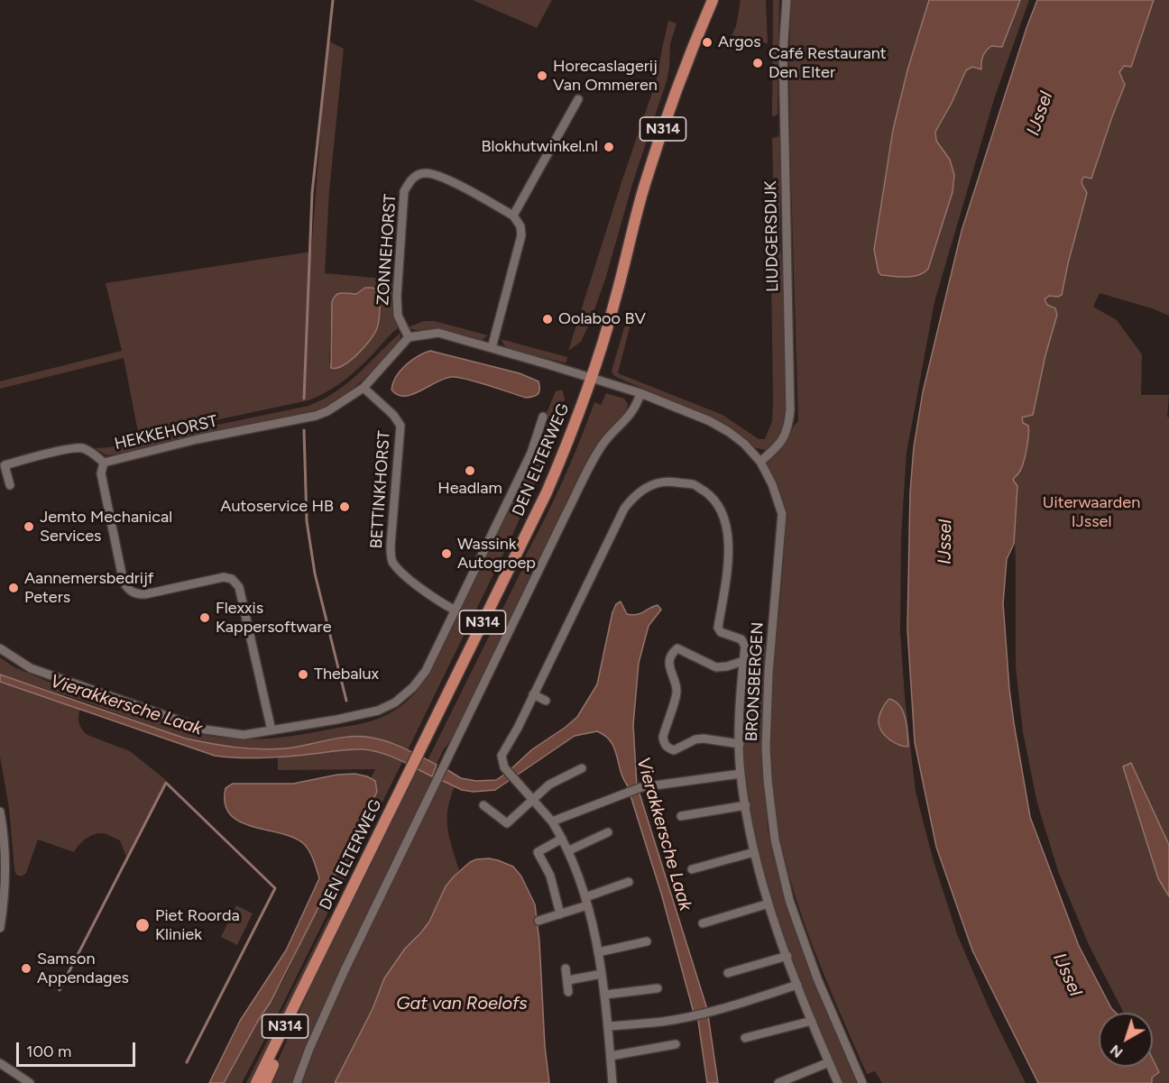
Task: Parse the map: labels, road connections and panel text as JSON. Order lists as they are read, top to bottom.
{
  "streets": {
    "main road": ["N314", "DEN ELTERWEG"],
    "street": [
      "LIUDGERSDIJK",
      "ZONNEHORST",
      "HEKKEHORST",
      "BETTINKHORST",
      "BRONSBERGEN"
    ]
  },
  "crossings": [
    ["LIUDGERSDIJK", "BRONSBERGEN"],
    ["ZONNEHORST", "HEKKEHORST"],
    ["HEKKEHORST", "BETTINKHORST"],
    ["DEN ELTERWEG", "BRONSBERGEN"]
  ],
  "water": ["IJssel", "Vierakkersche Laak", "Gat van Roelofs"],
  "parks": ["Uiterwaarden IJssel"],
  "places": [
    "Argos",
    "Café Restaurant Den Elter",
    "Horecaslagerij Van Ommeren",
    "Blokhutwinkel.nl",
    "Oolaboo BV",
    "Headlam",
    "Autoservice HB",
    "Jemto Mechanical Services",
    "Wassink Autogroep",
    "Aannemersbedrijf Peters",
    "Flexxis Kappersoftware",
    "Thebalux",
    "Piet Roorda Kliniek",
    "Samson Appendages"
  ],
  "scale_bar": "100 m",
  "north": "bottom left"
}
